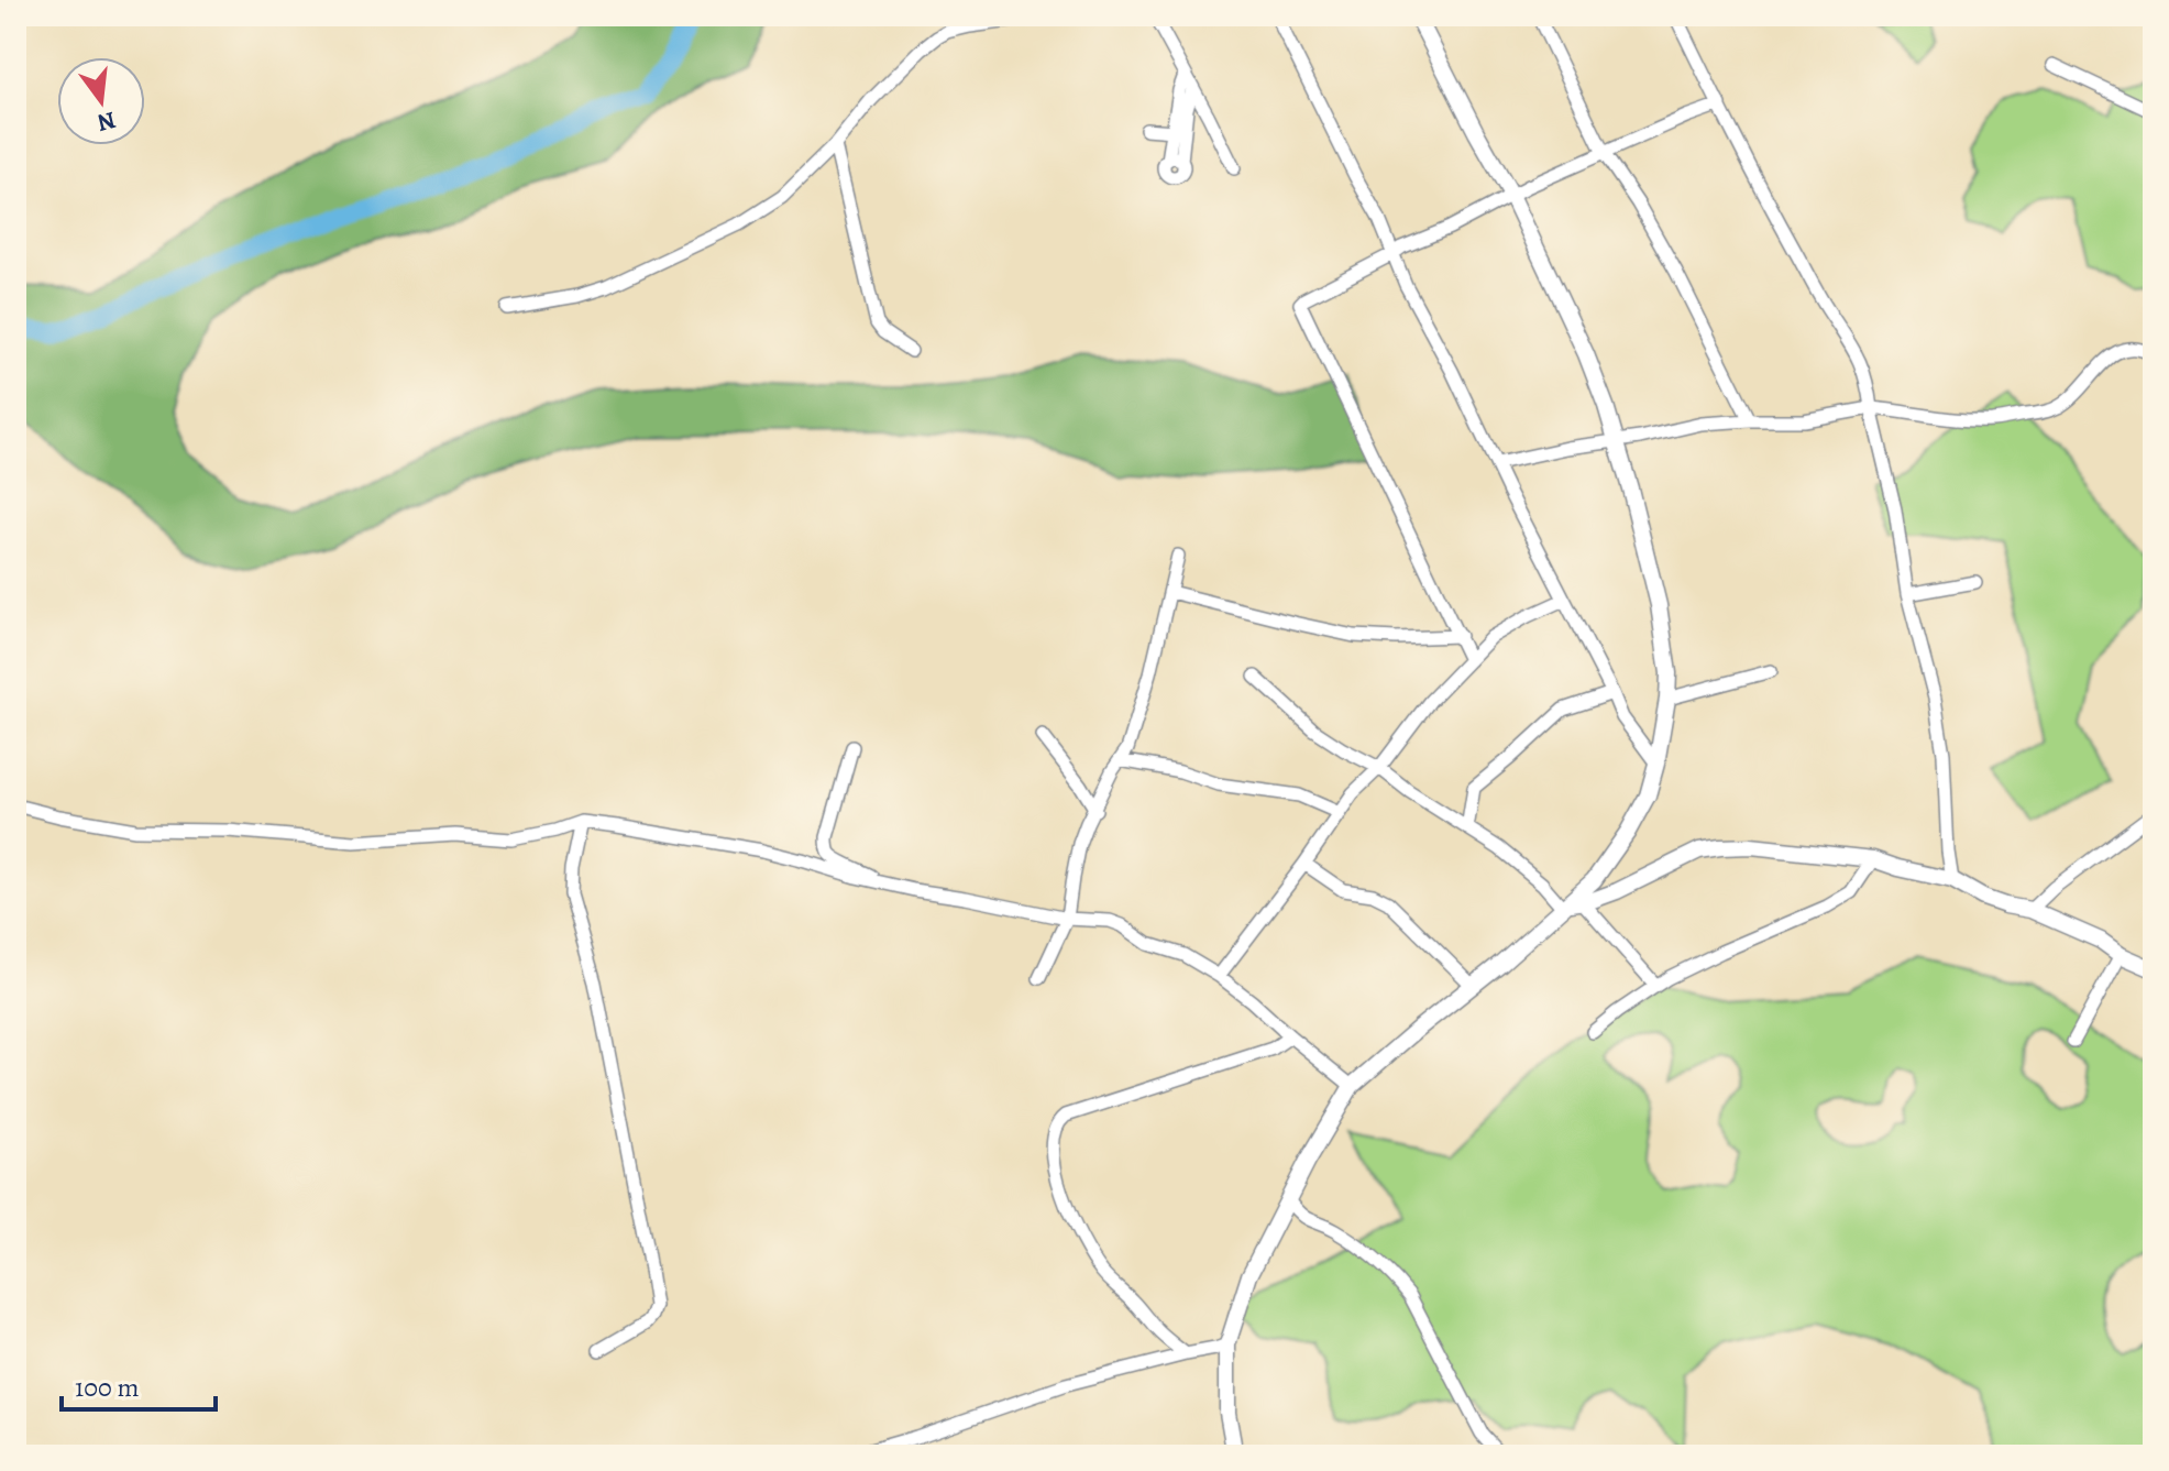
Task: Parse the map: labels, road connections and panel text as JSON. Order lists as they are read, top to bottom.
{
  "scale_bar": "100 m",
  "north": "bottom"
}
